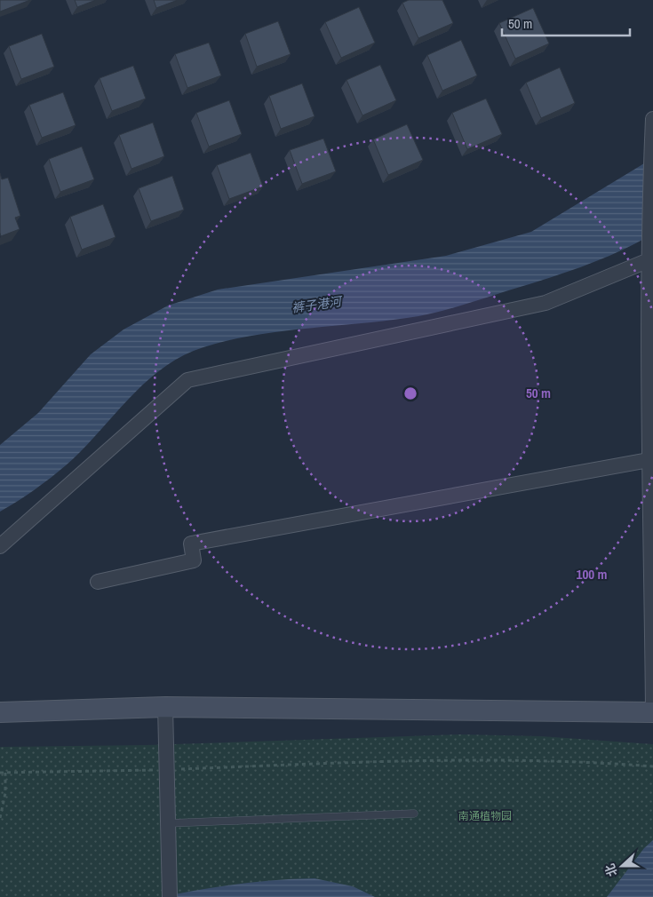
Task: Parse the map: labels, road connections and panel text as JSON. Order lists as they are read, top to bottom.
{
  "water": ["裤子港河"],
  "parks": ["南通植物园"],
  "scale_bar": "50 m",
  "north": "left",
  "rings": ["50 m", "100 m"]
}
